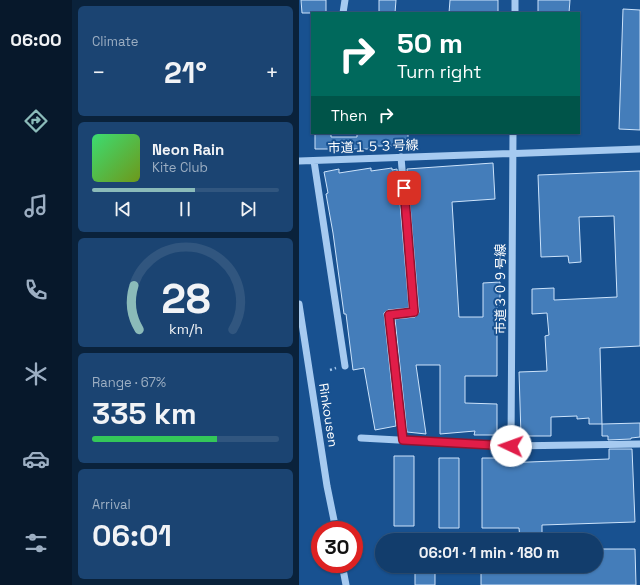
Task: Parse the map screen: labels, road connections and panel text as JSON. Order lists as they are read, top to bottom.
{
  "streets": {
    "street": ["市道１５３号線", "市道３０９号線", "Rinkousen"]
  },
  "crossings": [
    ["市道１５３号線", "市道３０９号線"]
  ],
  "page": {
    "tabs": "06:00",
    "tile": [
      "Climate",
      ["Range · 67%", "335 km"],
      ["Arrival", "06:01"]
    ],
    "turn": ["50 m", "Turn right"],
    "heat": ["−", "21°", "+"],
    "then": "Then",
    "song": ["Neon Rain", "Kite Club"],
    "limit": "30",
    "trip": "06:01 · 1 min · 180 m",
    "gauge": ["28", "km/h"]
  }
}
